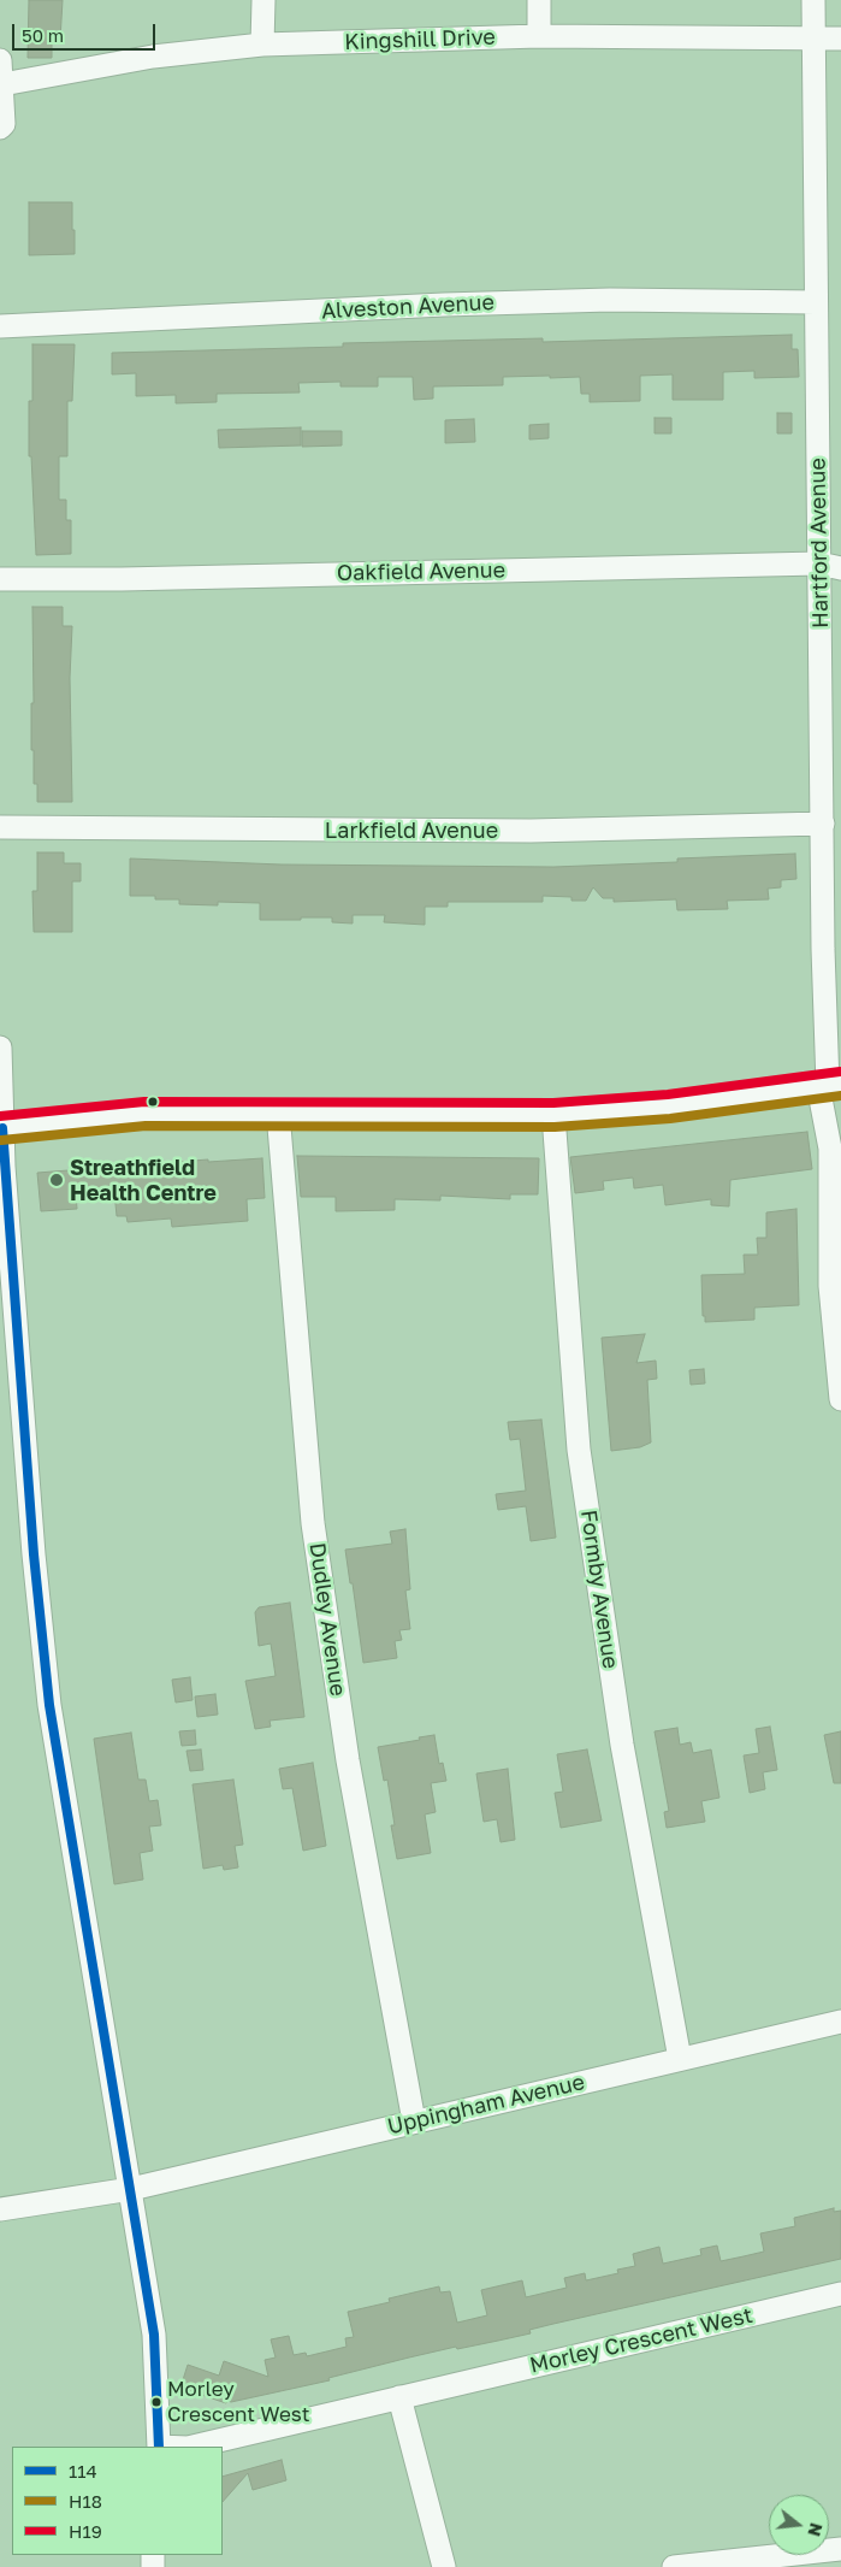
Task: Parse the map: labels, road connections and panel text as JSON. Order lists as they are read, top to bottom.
{
  "streets": {
    "street": [
      "Kingshill Drive",
      "Alveston Avenue",
      "Hartford Avenue",
      "Oakfield Avenue",
      "Larkfield Avenue",
      "Formby Avenue",
      "Dudley Avenue",
      "Uppingham Avenue",
      "Morley Crescent West"
    ]
  },
  "crossings": [
    ["Kingshill Drive", "Hartford Avenue"],
    ["Alveston Avenue", "Hartford Avenue"],
    ["Hartford Avenue", "Oakfield Avenue"],
    ["Hartford Avenue", "Larkfield Avenue"],
    ["Formby Avenue", "Uppingham Avenue"],
    ["Dudley Avenue", "Uppingham Avenue"]
  ],
  "places": ["Streathfield Health Centre", "Morley Crescent West"],
  "lines": ["transit line H19", "transit line H18", "transit line 114"],
  "legend": ["114", "H18", "H19"],
  "scale_bar": "50 m",
  "north": "right"
}
